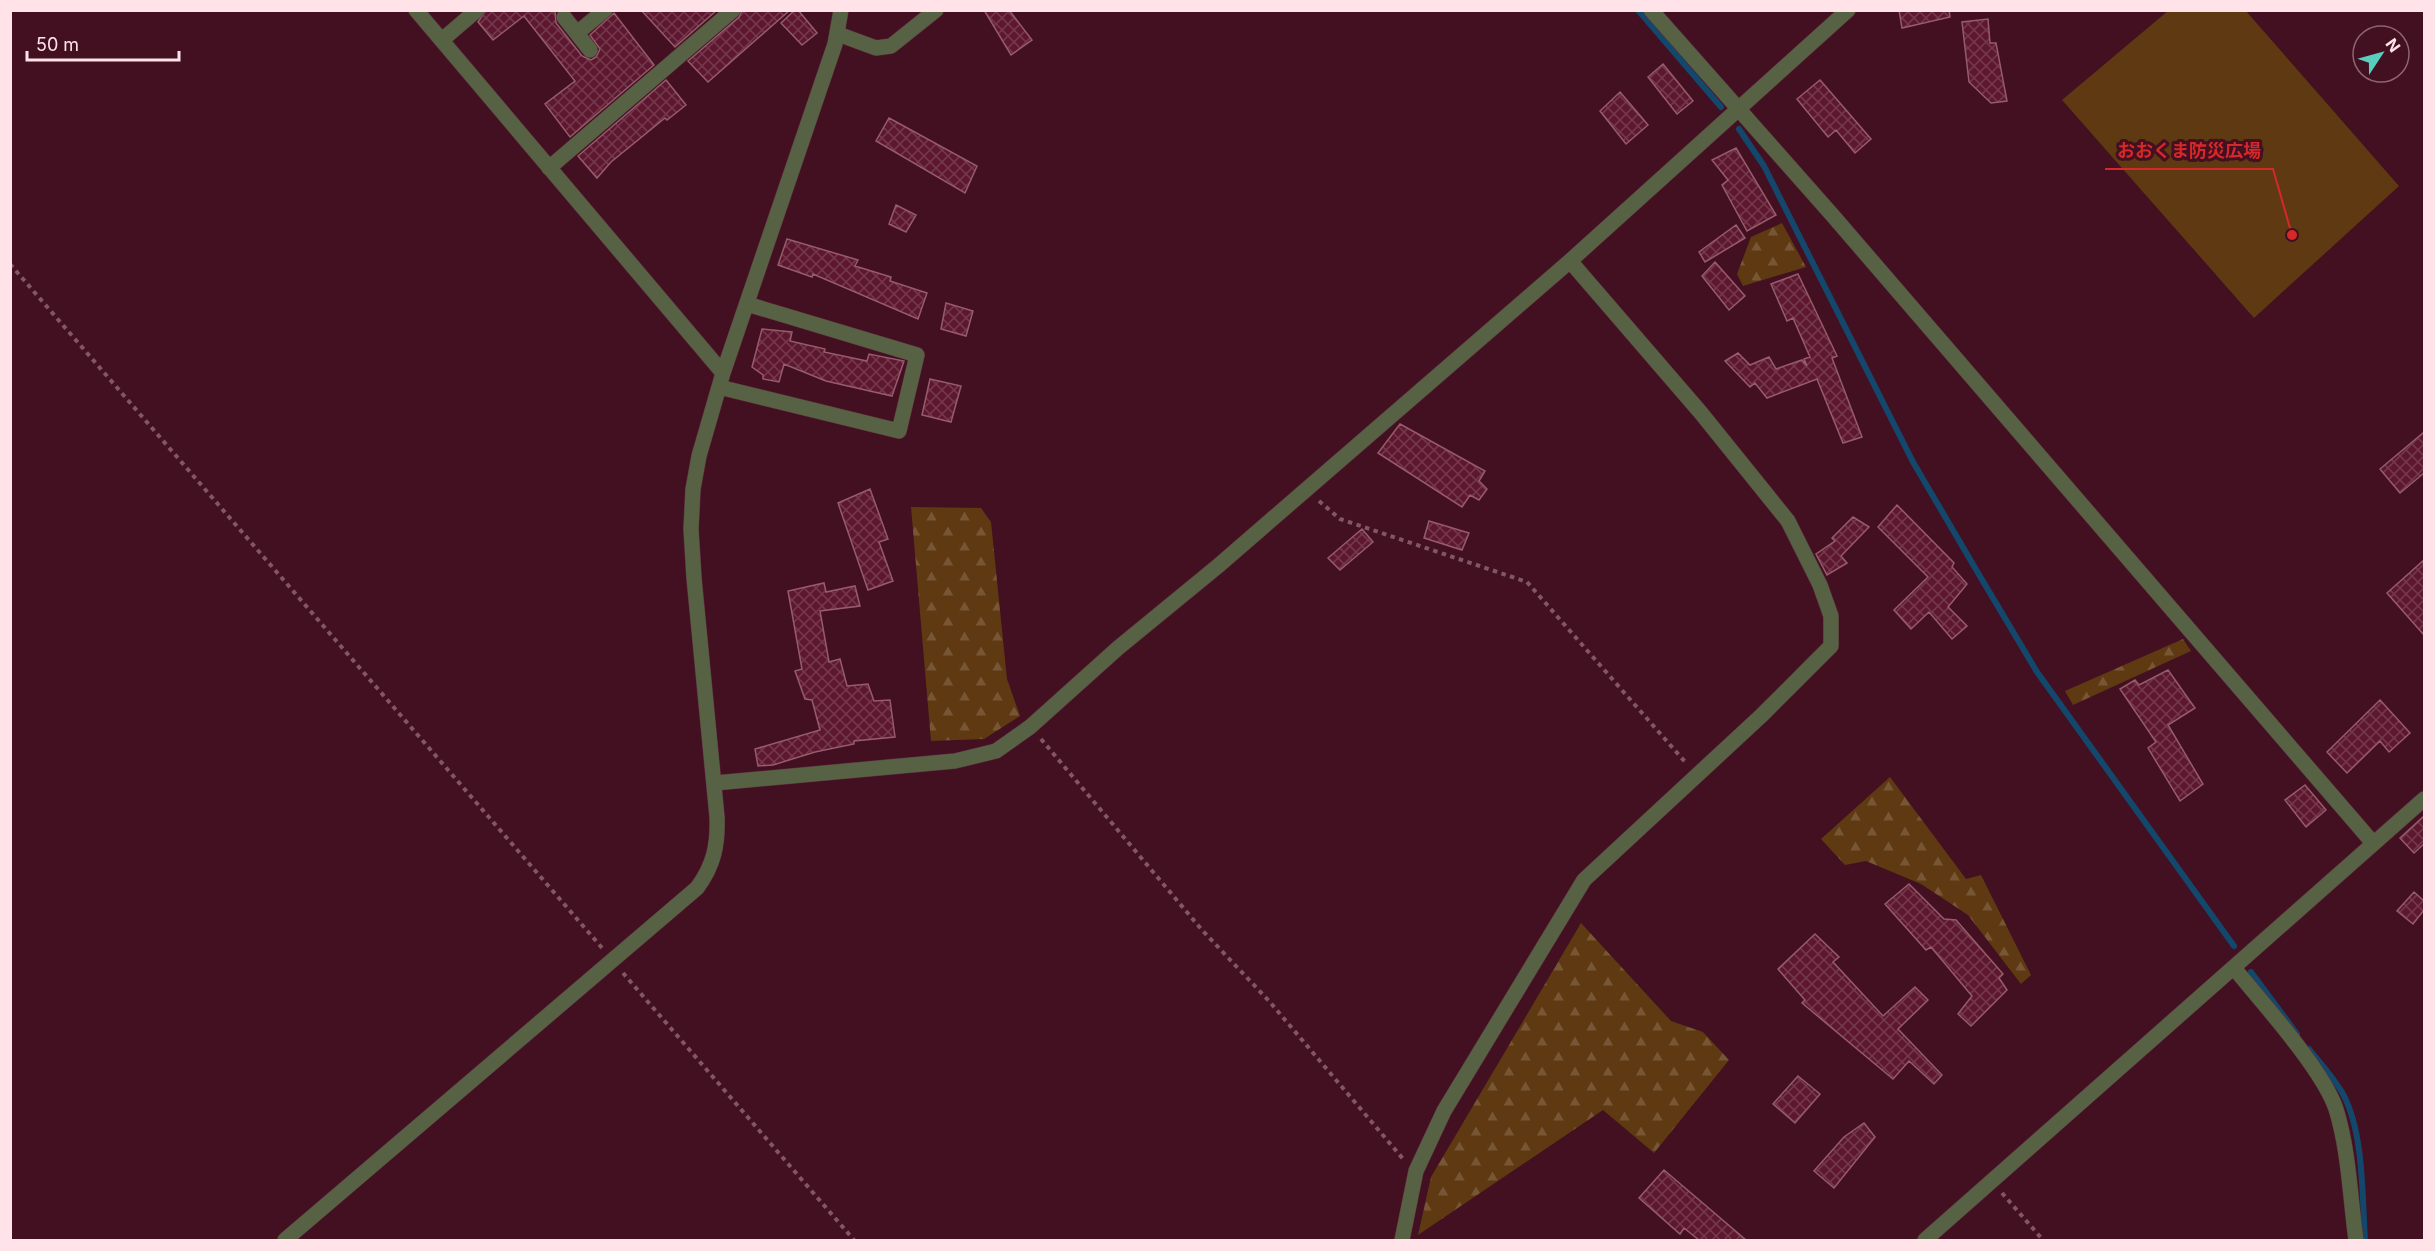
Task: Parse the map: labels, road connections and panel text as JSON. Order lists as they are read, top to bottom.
{
  "places": ["おおくま防災広場"],
  "scale_bar": "50 m",
  "north": "top right"
}
